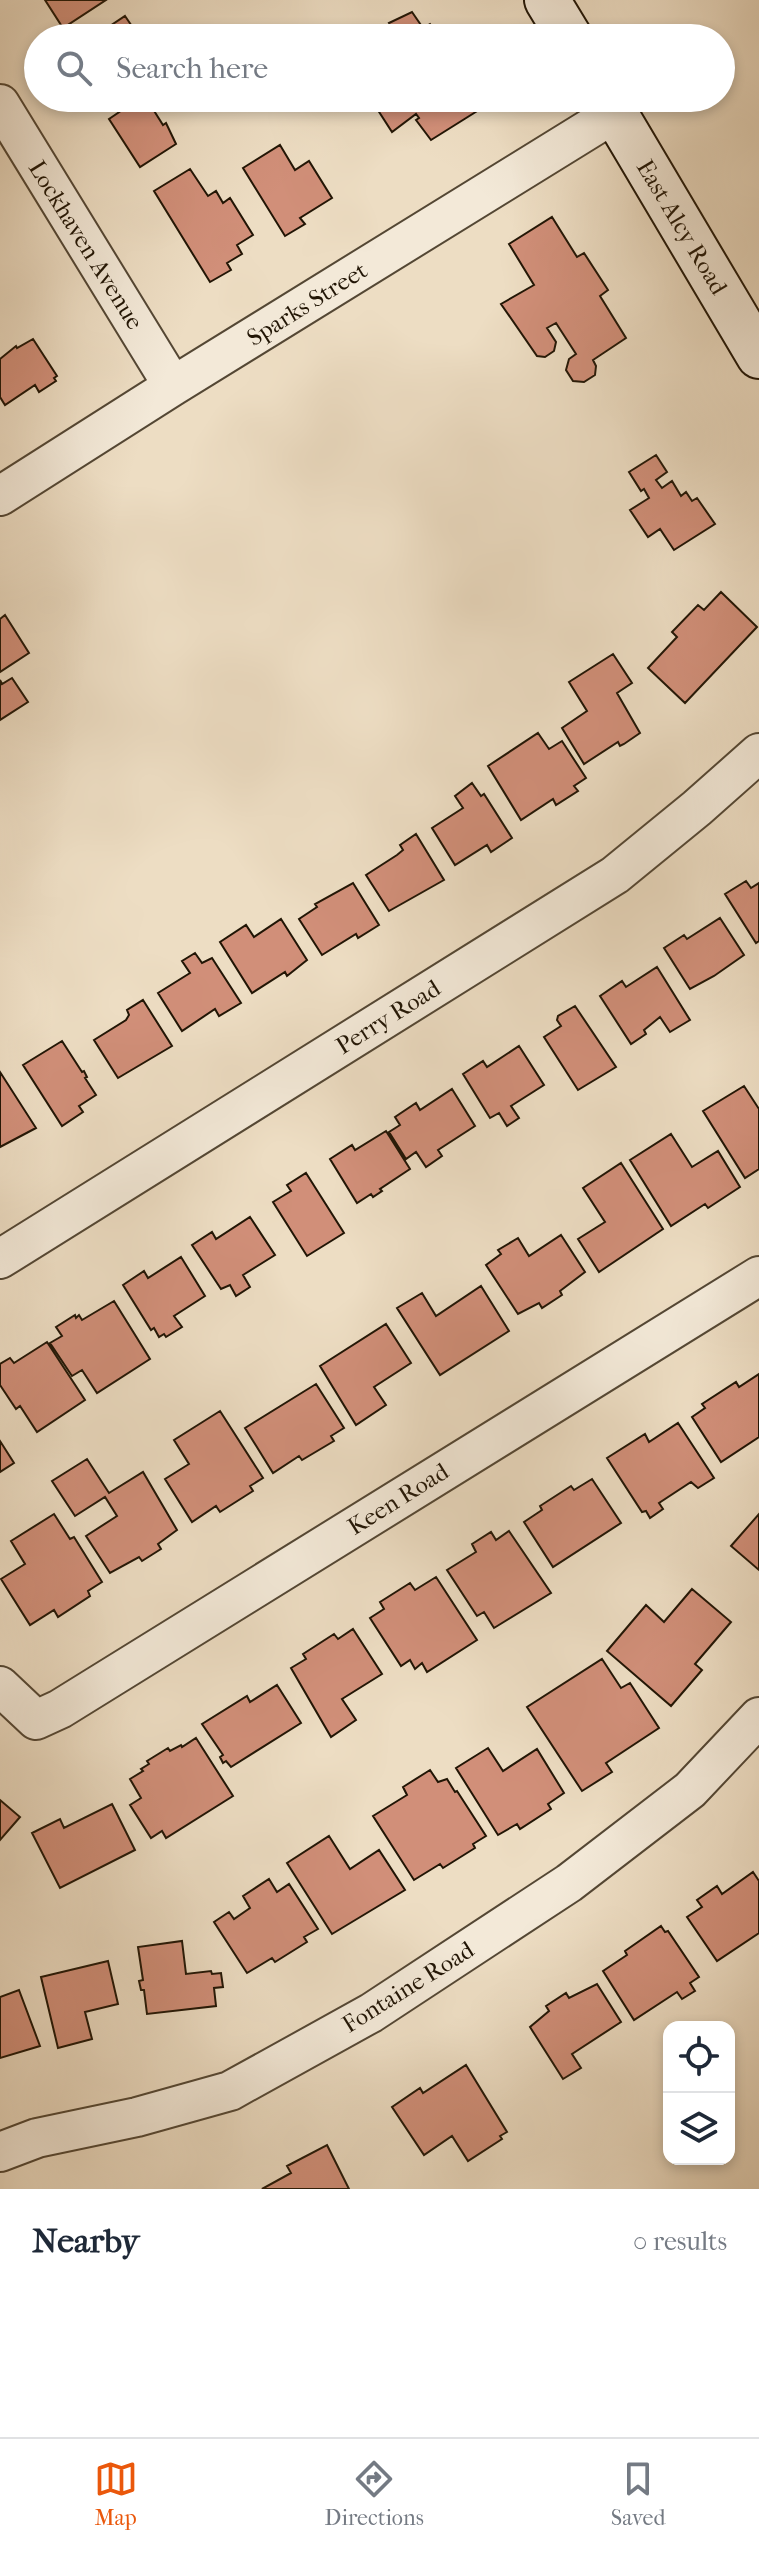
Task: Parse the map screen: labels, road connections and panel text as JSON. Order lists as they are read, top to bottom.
{
  "streets": {
    "street": [
      "East Alcy Road",
      "Lockhaven Avenue",
      "Sparks Street",
      "Perry Road",
      "Keen Road",
      "Fontaine Road"
    ]
  },
  "crossings": [
    ["Lockhaven Avenue", "Sparks Street"]
  ],
  "page": {
    "search": "Search here",
    "heading": ["Nearby", "0 results"],
    "nav": ["Map", "Directions", "Saved"]
  }
}
